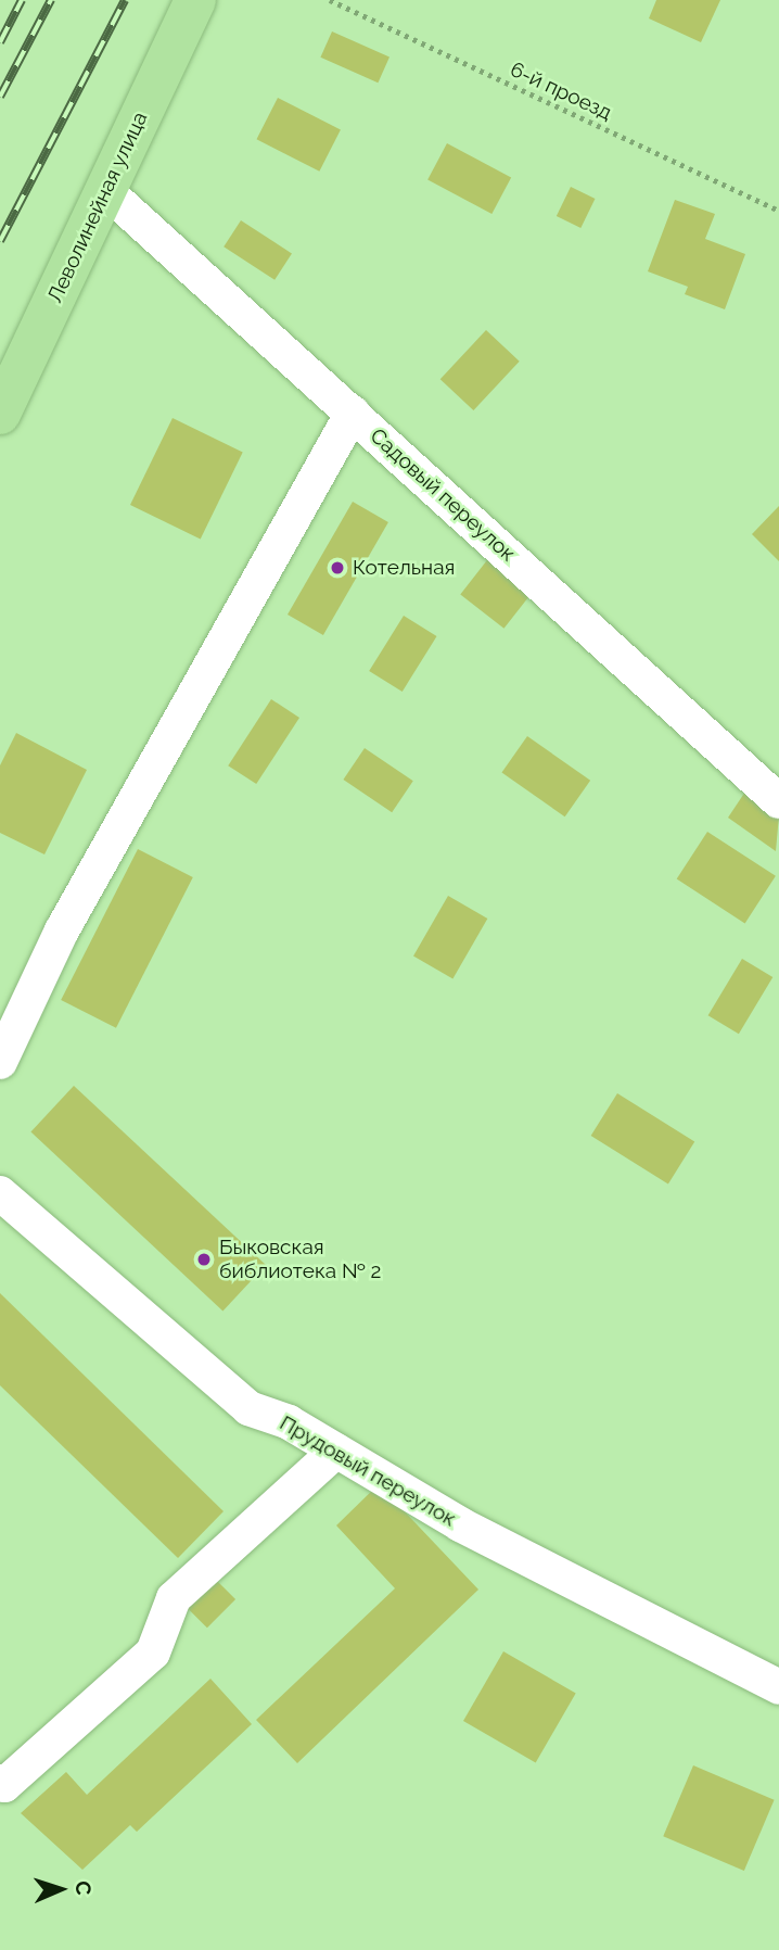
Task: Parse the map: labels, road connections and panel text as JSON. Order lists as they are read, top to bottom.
{
  "streets": {
    "main road": ["Леволинейная улица"],
    "street": ["Садовый переулок", "Прудовый переулок"],
    "path": ["6-й проезд"]
  },
  "crossings": [
    ["Леволинейная улица", "Садовый переулок"]
  ],
  "places": ["Котельная", "Быковская библиотека № 2"],
  "north": "right"
}
